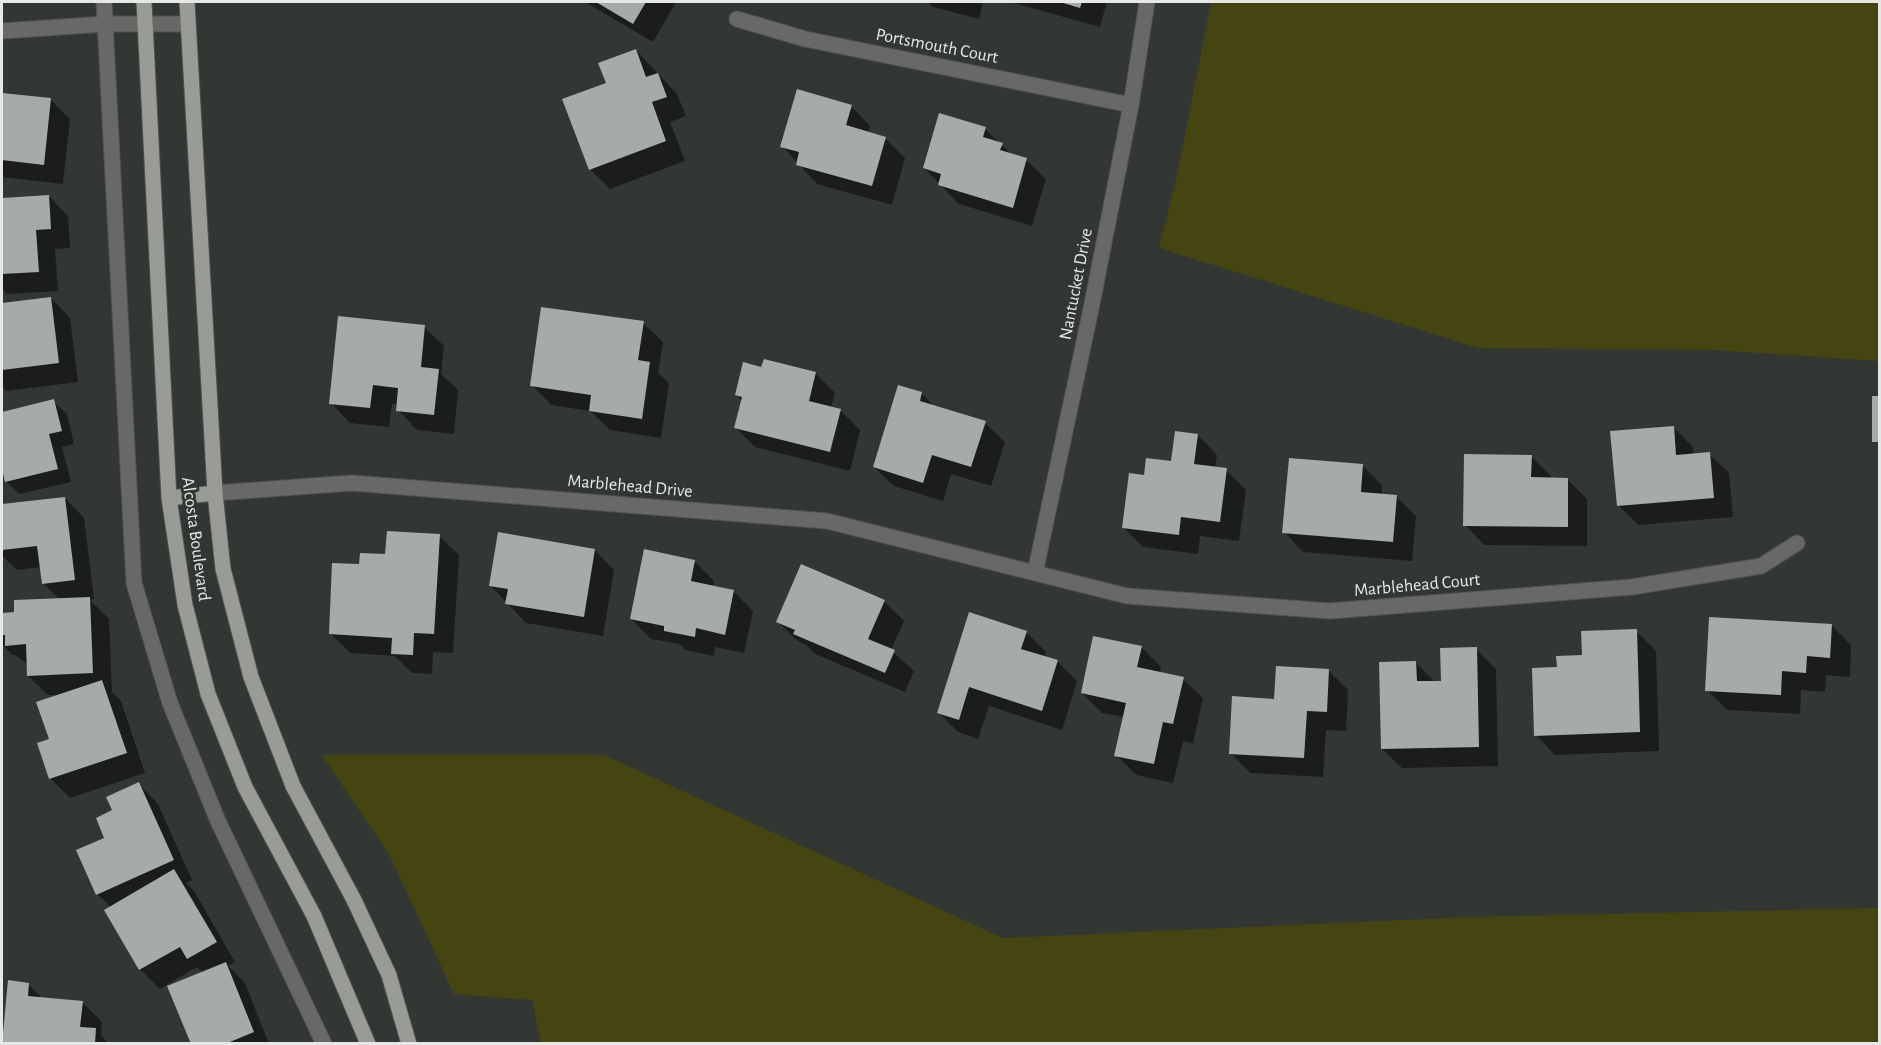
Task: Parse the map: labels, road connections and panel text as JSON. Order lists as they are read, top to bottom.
{
  "streets": {
    "main road": ["Alcosta Boulevard"],
    "street": [
      "Portsmouth Court",
      "Nantucket Drive",
      "Marblehead Drive",
      "Marblehead Court"
    ]
  },
  "crossings": [
    ["Portsmouth Court", "Nantucket Drive"],
    ["Nantucket Drive", "Marblehead Drive"],
    ["Nantucket Drive", "Marblehead Court"],
    ["Marblehead Drive", "Alcosta Boulevard"],
    ["Marblehead Drive", "Marblehead Court"]
  ]
}
